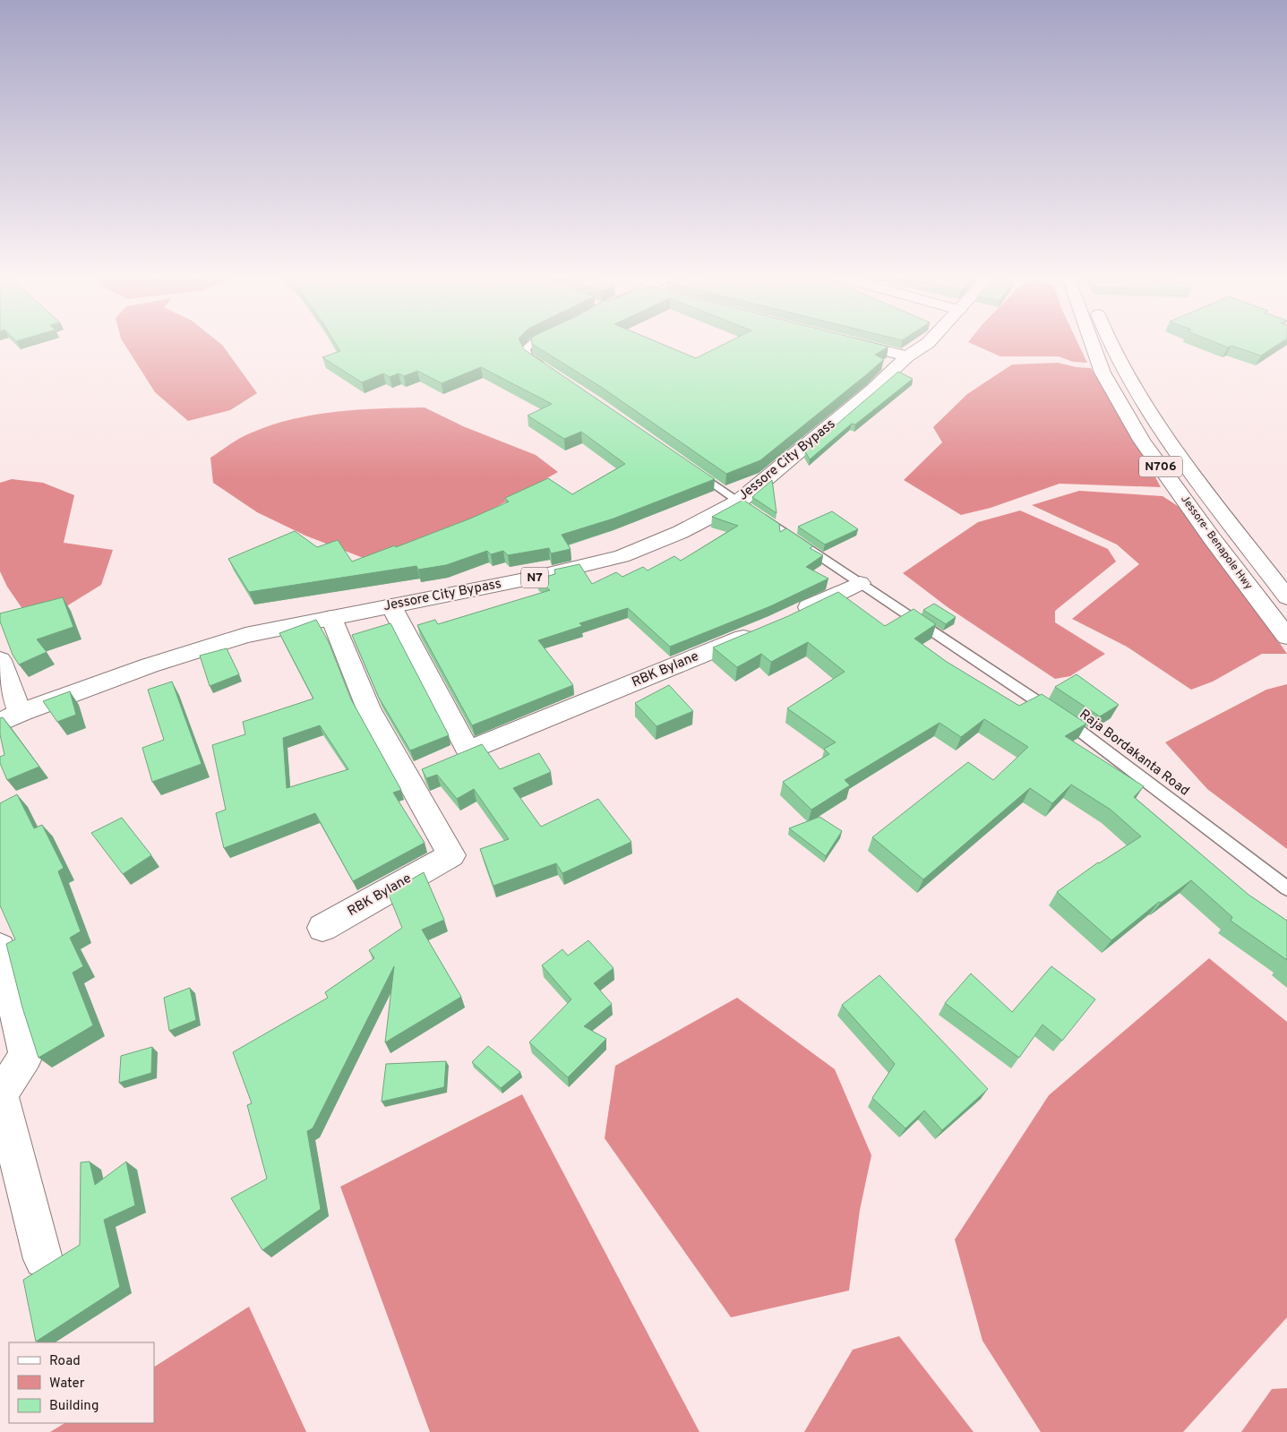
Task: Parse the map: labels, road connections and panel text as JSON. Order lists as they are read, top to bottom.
{
  "streets": {
    "main road": [
      "Jessore City Bypass",
      "N706",
      "Jessore- Benapole Hwy",
      "N7",
      "RBK Bylane"
    ],
    "lane": ["Raja Bordakanta Road"]
  },
  "crossings": [
    ["Jessore City Bypass", "RBK Bylane"],
    ["Jessore City Bypass", "Raja Bordakanta Road"]
  ],
  "legend": ["Road", "Water", "Building"]
}
